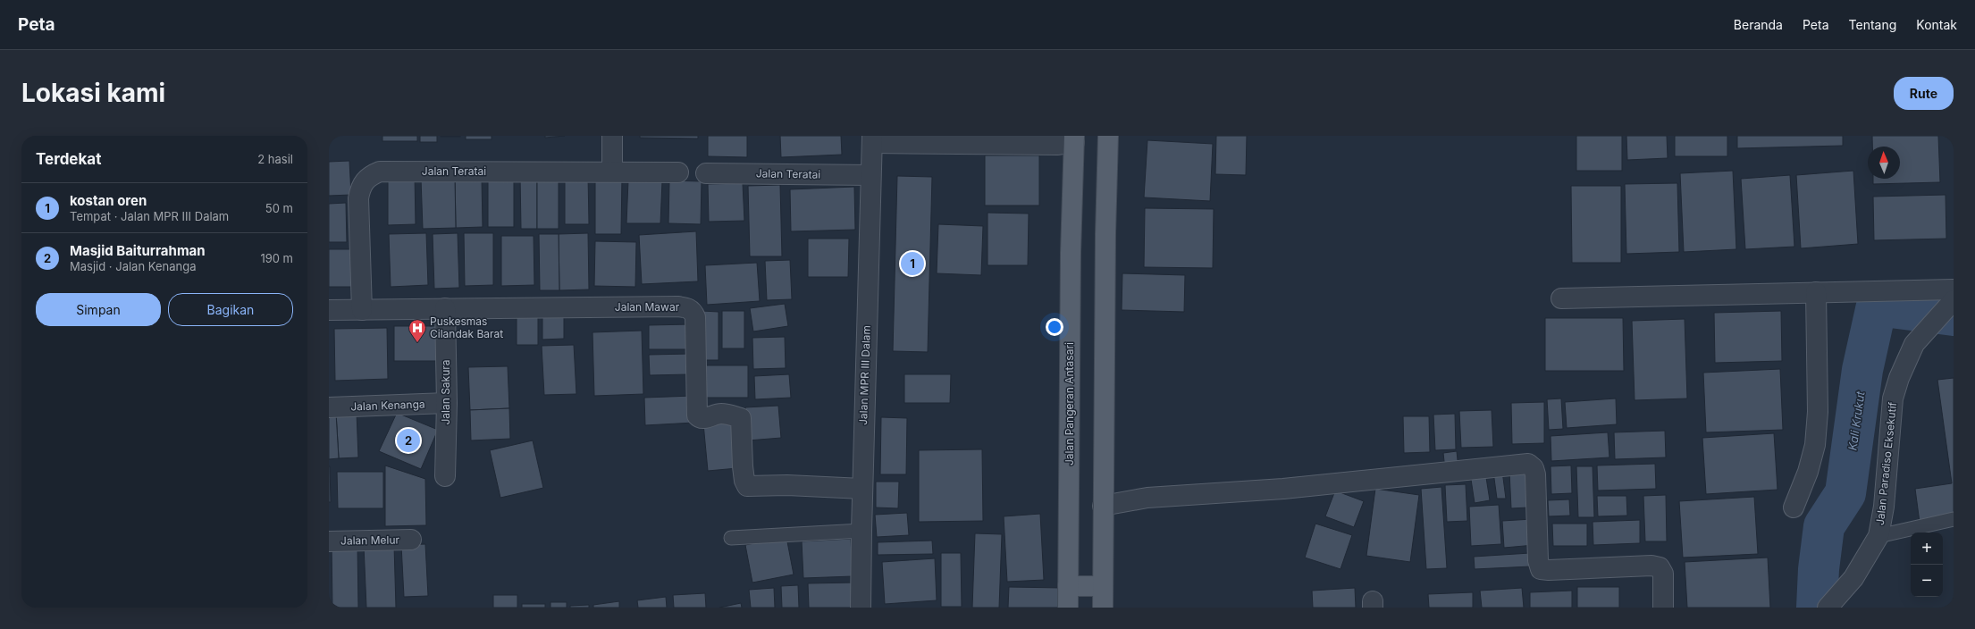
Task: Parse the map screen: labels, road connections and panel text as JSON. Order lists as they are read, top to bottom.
{
  "streets": {
    "main road": ["Jalan Pangeran Antasari"],
    "street": [
      "Jalan Teratai",
      "Jalan Mawar",
      "Jalan MPR III Dalam",
      "Jalan Sakura",
      "Jalan Kenanga",
      "Jalan Paradiso Eksekutif",
      "Jalan Melur"
    ]
  },
  "crossings": [
    ["Jalan Teratai", "Jalan Mawar"],
    ["Jalan Teratai", "Jalan MPR III Dalam"],
    ["Jalan Mawar", "Jalan MPR III Dalam"],
    ["Jalan Mawar", "Jalan Sakura"],
    ["Jalan MPR III Dalam", "Jalan Pangeran Antasari"],
    ["Jalan Sakura", "Jalan Kenanga"]
  ],
  "water": ["Kali Krukut"],
  "places": {
    "hospital": ["Puskesmas Cilandak Barat"]
  },
  "north": "top",
  "page": {
    "header": "Peta",
    "nav": [
      "Beranda",
      "Peta",
      "Tentang",
      "Kontak"
    ],
    "buttons": [
      "Rute",
      ["Simpan", "Bagikan"]
    ],
    "title": "Lokasi kami",
    "heading": ["Terdekat", "2 hasil"],
    "list": [
      {
        "mark": "1",
        "name": "kostan oren",
        "note": "Tempat · Jalan MPR III Dalam",
        "value": "50 m"
      },
      {
        "mark": "2",
        "name": "Masjid Baiturrahman",
        "note": "Masjid · Jalan Kenanga",
        "value": "190 m"
      }
    ],
    "pins": ["1", "2"],
    "map_buttons": ["+", "−"]
  }
}
